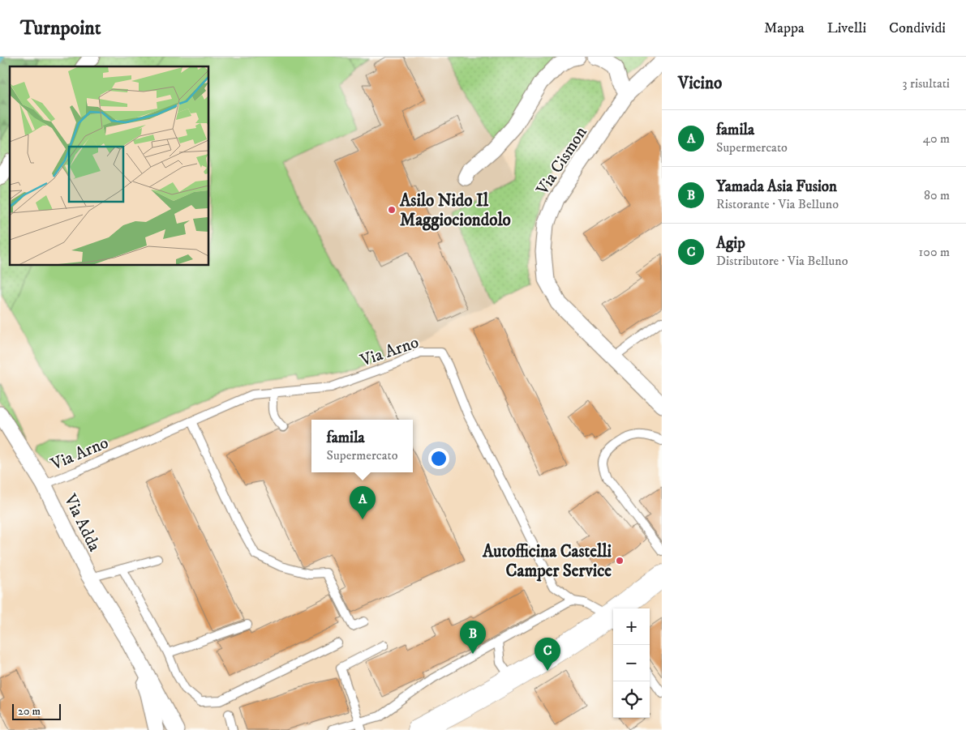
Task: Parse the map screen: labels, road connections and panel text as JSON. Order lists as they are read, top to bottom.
{
  "streets": {
    "street": ["Via Cismon", "Via Adda"],
    "lane": ["Via Arno"]
  },
  "crossings": [
    ["Via Arno", "Via Adda"]
  ],
  "places": ["Asilo Nido Il Maggiociondolo", "Autofficina Castelli Camper Service"],
  "scale_bar": "20 m",
  "page": {
    "header": "Turnpoint",
    "nav": ["Mappa", "Livelli", "Condividi"],
    "heading": ["Vicino", "3 risultati"],
    "list": [
      {
        "mark": "A",
        "name": "famila",
        "note": "Supermercato",
        "value": "40 m"
      },
      {
        "mark": "B",
        "name": "Yamada Asia Fusion",
        "note": "Ristorante · Via Belluno",
        "value": "80 m"
      },
      {
        "mark": "C",
        "name": "Agip",
        "note": "Distributore · Via Belluno",
        "value": "100 m"
      }
    ],
    "popup": ["famila", "Supermercato"],
    "pins": ["A", "B", "C"],
    "map_buttons": ["+", "−"],
    "scale": "20 m"
  }
}
